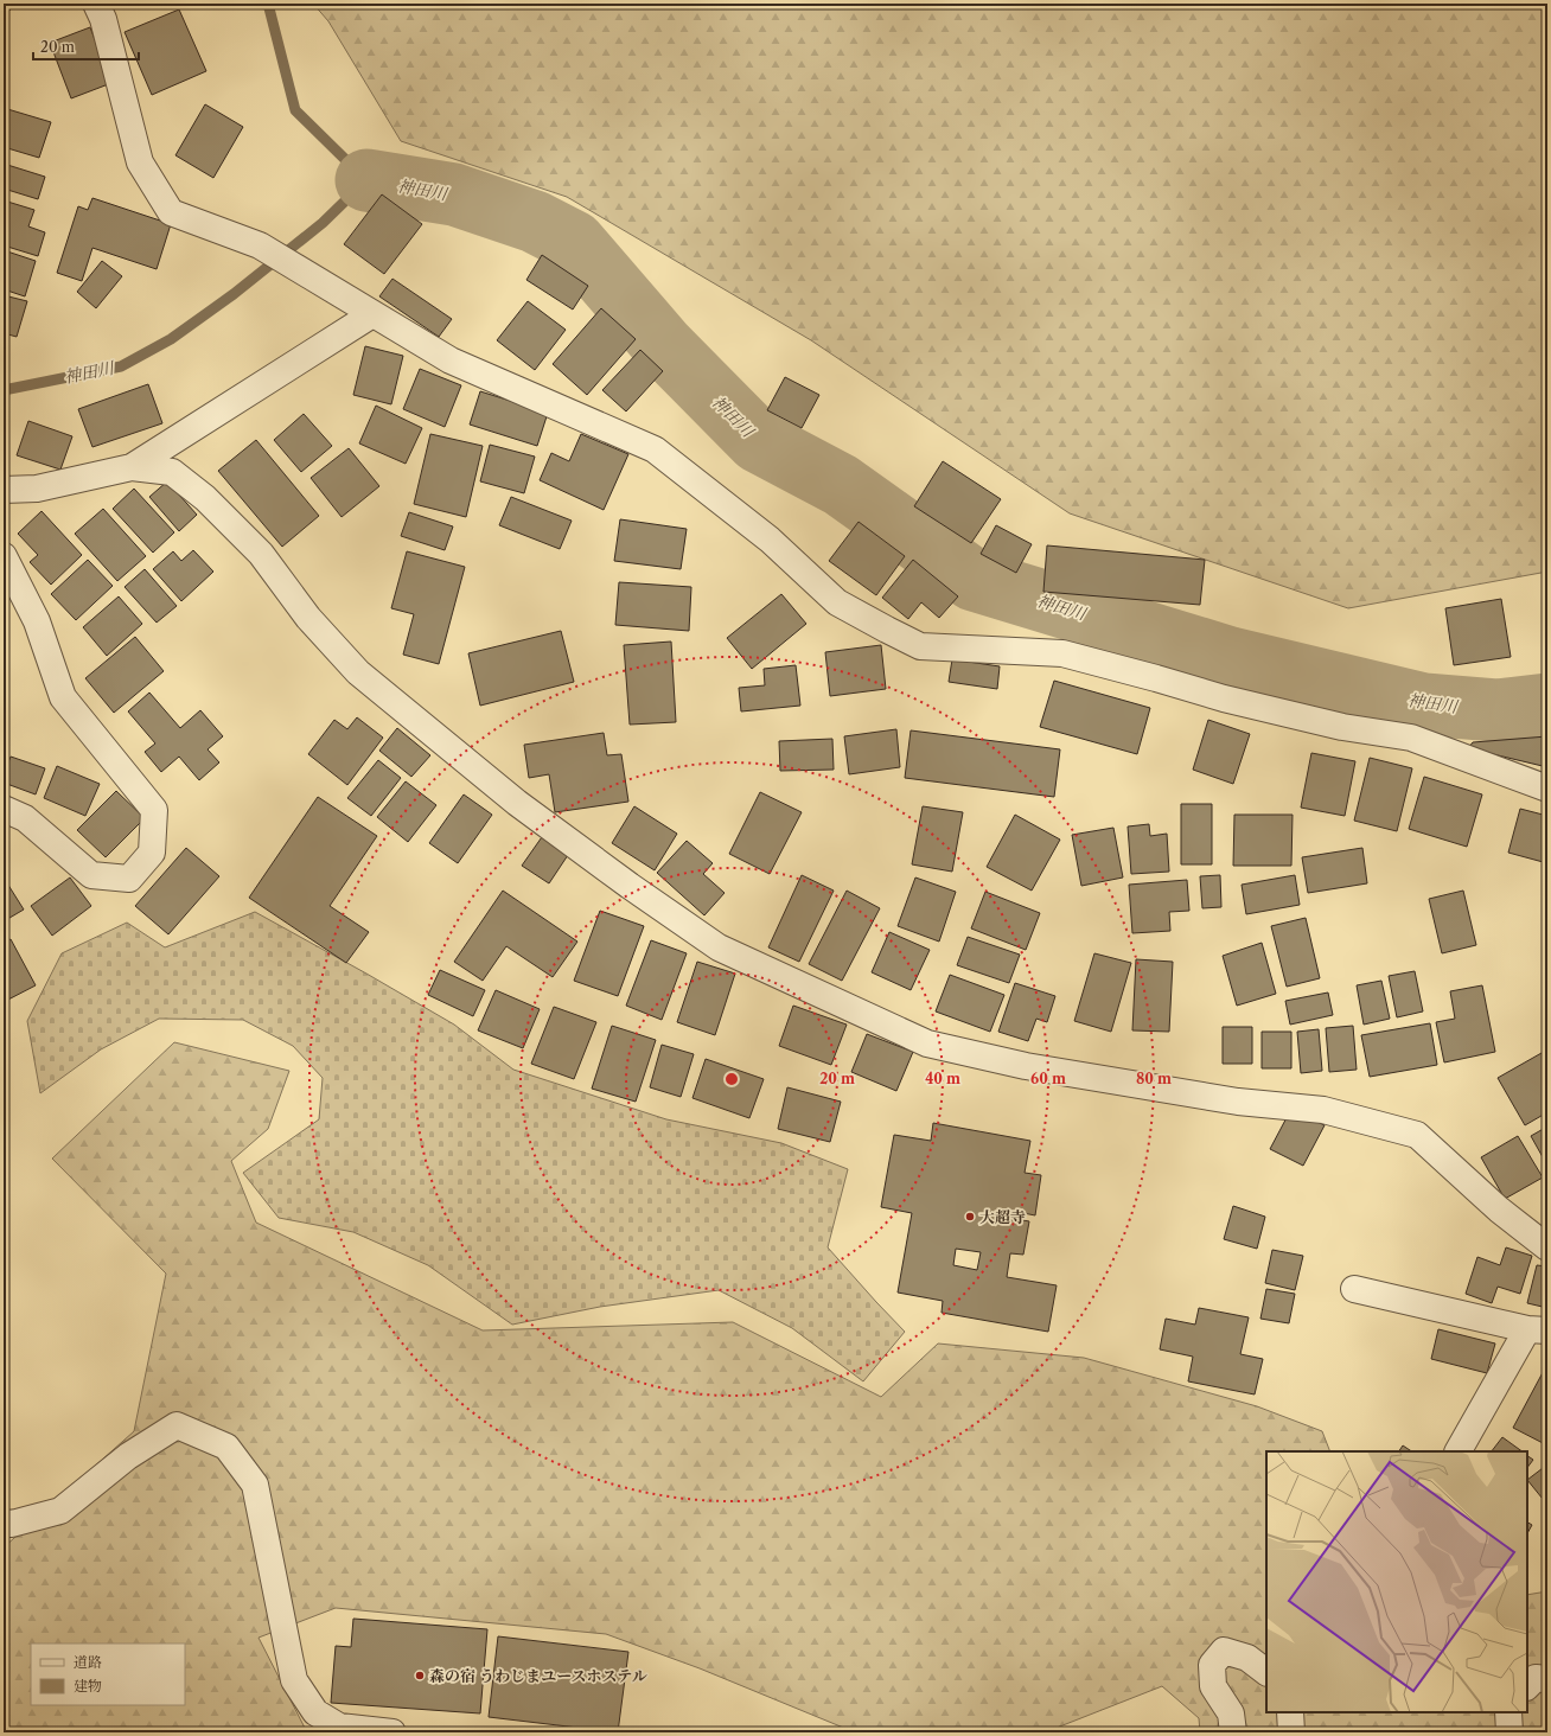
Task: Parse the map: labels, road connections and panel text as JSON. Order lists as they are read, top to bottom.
{
  "water": ["神田川"],
  "places": ["大超寺", "森の宿 うわじまユースホステル"],
  "legend": ["道路", "建物"],
  "scale_bar": "20 m",
  "rings": [
    "20 m",
    "40 m",
    "60 m",
    "80 m"
  ]
}
